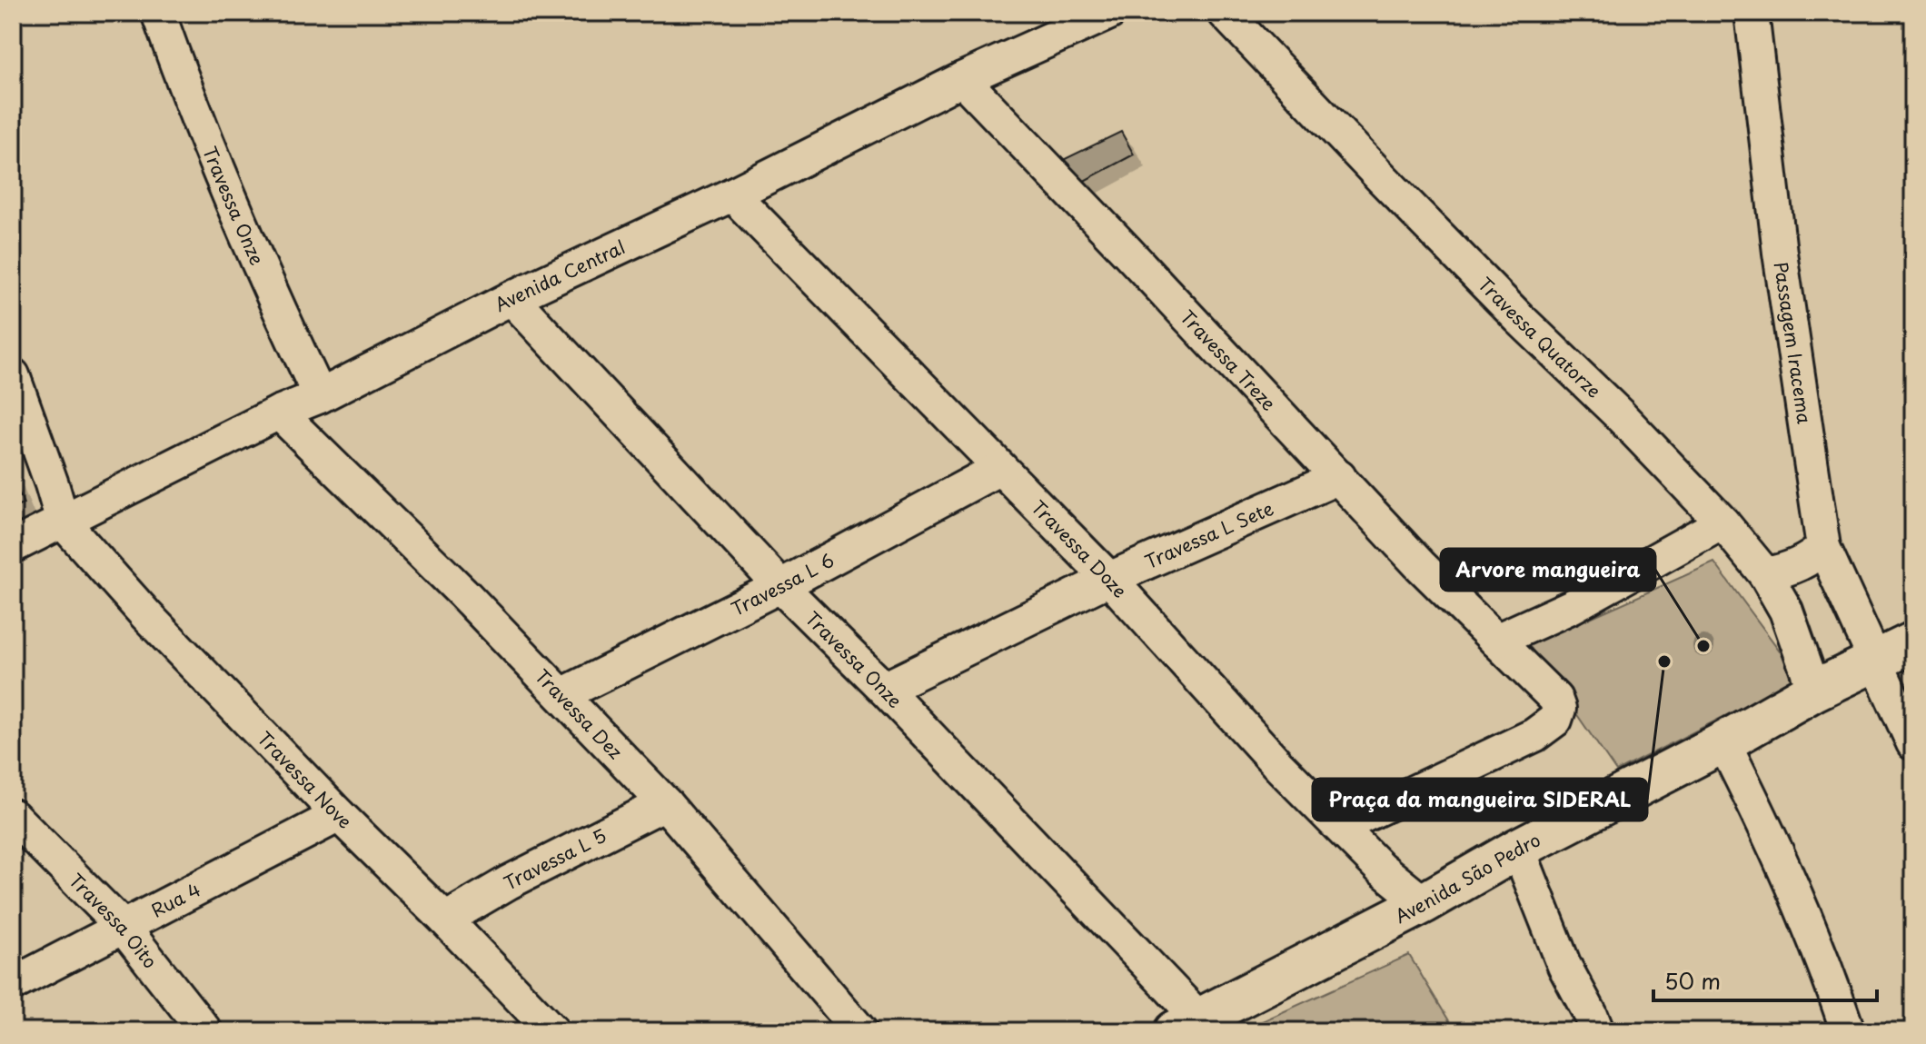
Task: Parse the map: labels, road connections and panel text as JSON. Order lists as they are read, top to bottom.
{
  "streets": {
    "main road": ["Avenida São Pedro"],
    "street": [
      "Travessa Onze",
      "Avenida Central",
      "Travessa Quatorze",
      "Passagem Iracema",
      "Travessa Treze",
      "Travessa L Sete",
      "Travessa Doze",
      "Travessa L 6",
      "Travessa Dez",
      "Travessa Nove",
      "Travessa L 5",
      "Rua 4",
      "Travessa Oito"
    ]
  },
  "crossings": [
    ["Travessa Onze", "Avenida Central"],
    ["Travessa Onze", "Travessa L Sete"],
    ["Travessa Onze", "Travessa L 6"],
    ["Travessa Onze", "Avenida São Pedro"],
    ["Avenida Central", "Travessa Treze"],
    ["Avenida Central", "Travessa Doze"],
    ["Avenida Central", "Travessa Dez"],
    ["Avenida Central", "Travessa Nove"],
    ["Travessa Quatorze", "Avenida São Pedro"],
    ["Passagem Iracema", "Avenida São Pedro"],
    ["Travessa Treze", "Travessa L Sete"],
    ["Travessa Treze", "Travessa Doze"],
    ["Travessa L Sete", "Travessa Doze"],
    ["Travessa Doze", "Travessa L 6"],
    ["Travessa Doze", "Avenida São Pedro"],
    ["Travessa L 6", "Travessa Dez"],
    ["Travessa Dez", "Travessa L 5"],
    ["Travessa Nove", "Travessa L 5"],
    ["Travessa Nove", "Rua 4"],
    ["Rua 4", "Travessa Oito"]
  ],
  "places": ["Arvore mangueira", "Praça da mangueira SIDERAL"],
  "scale_bar": "50 m"
}
